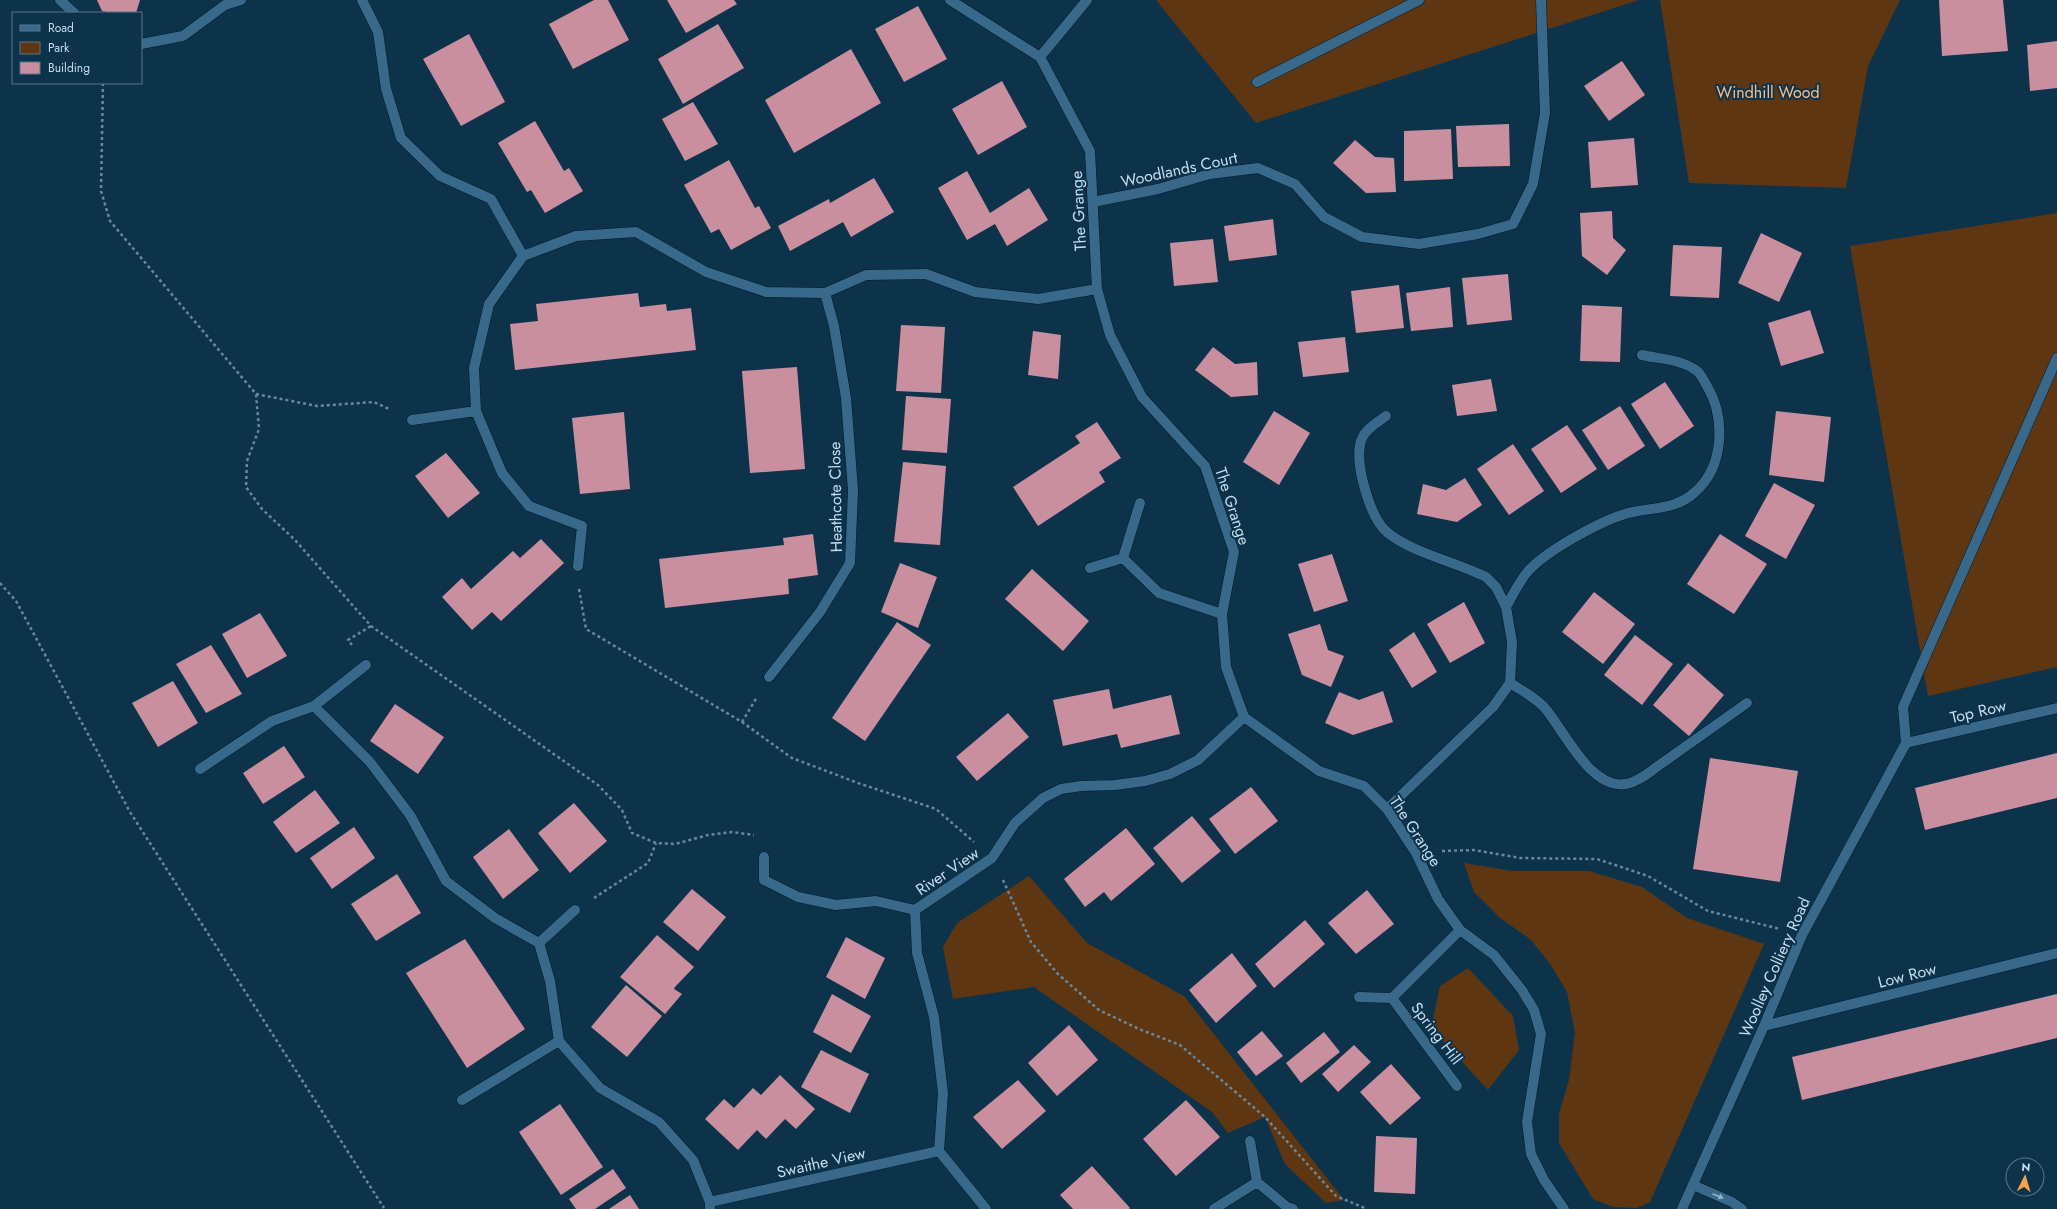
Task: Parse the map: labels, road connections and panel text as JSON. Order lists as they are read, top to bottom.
{
  "streets": {
    "street": [
      "Woodlands Court",
      "The Grange",
      "Heathcote Close",
      "Top Row",
      "River View",
      "Woolley Colliery Road",
      "Low Row",
      "Spring Hill",
      "Swaithe View"
    ]
  },
  "crossings": [
    ["Woodlands Court", "The Grange"],
    ["The Grange", "River View"],
    ["The Grange", "Spring Hill"],
    ["Top Row", "Woolley Colliery Road"],
    ["Woolley Colliery Road", "Low Row"]
  ],
  "parks": ["Windhill Wood"],
  "legend": ["Road", "Park", "Building"],
  "north": "top"
}
